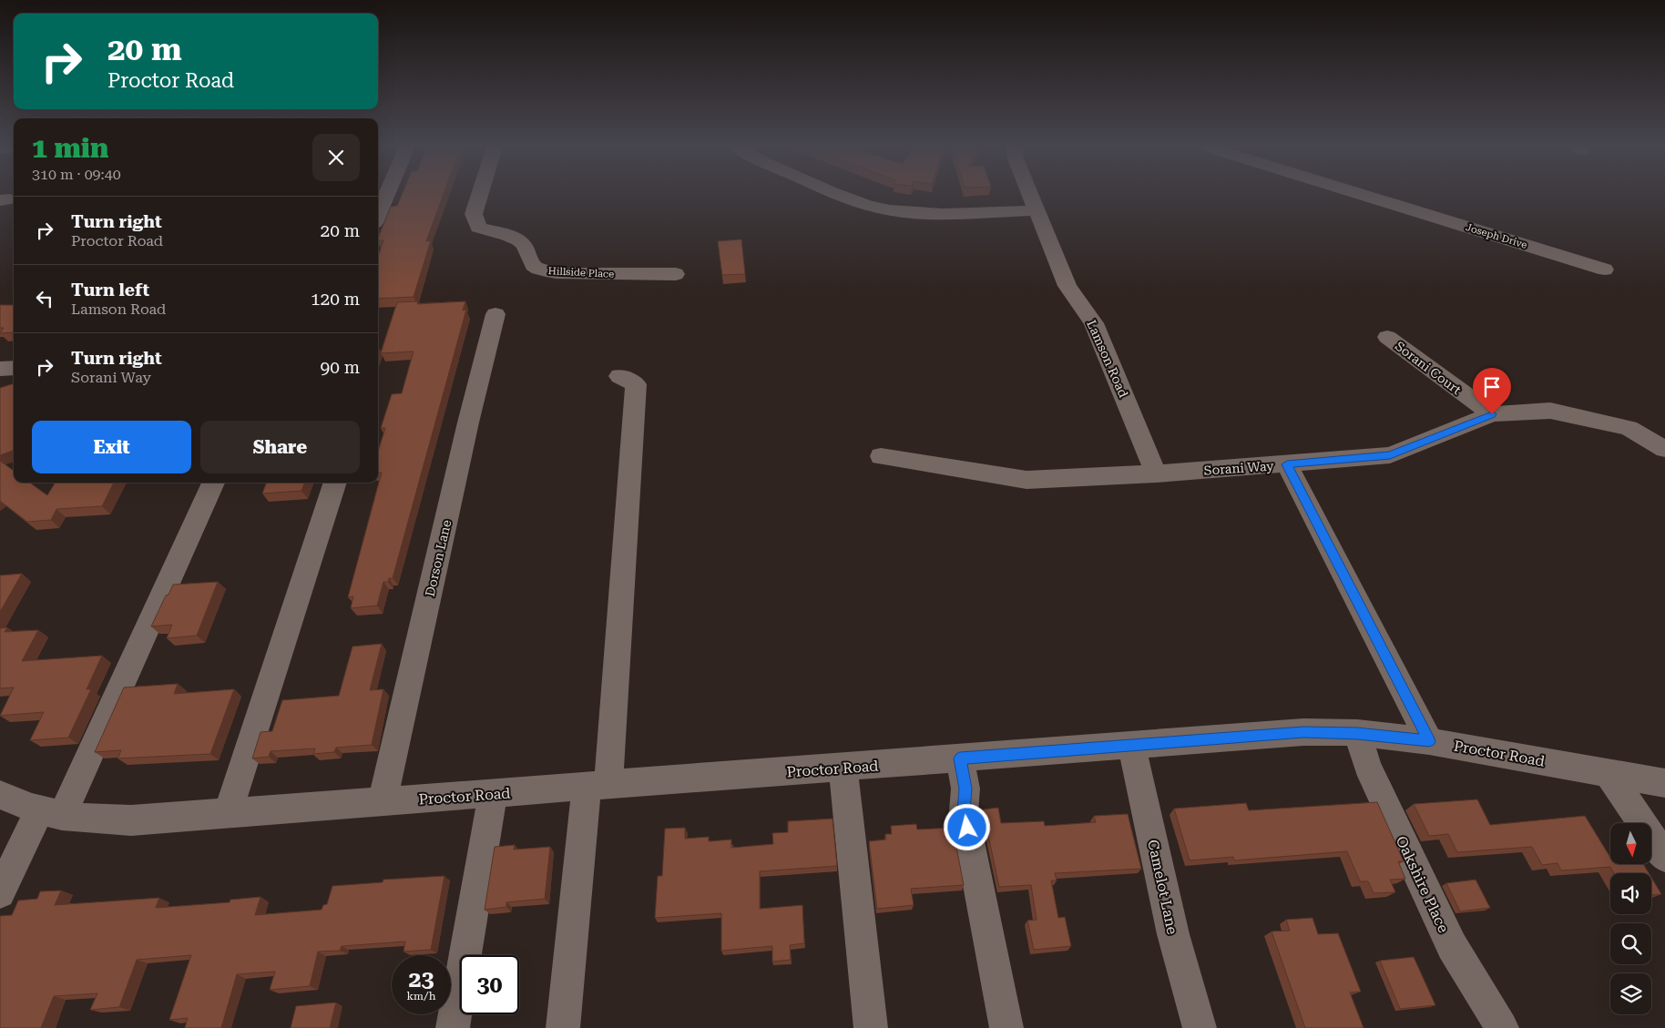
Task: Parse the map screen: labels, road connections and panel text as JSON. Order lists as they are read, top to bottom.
{
  "streets": {
    "street": [
      "Joseph Drive",
      "Hillside Place",
      "Lamson Road",
      "Sorani Court",
      "Sorani Way",
      "Dorson Lane",
      "Proctor Road",
      "Oakshire Place",
      "Camelot Lane"
    ]
  },
  "crossings": [
    ["Lamson Road", "Sorani Way"],
    ["Sorani Court", "Sorani Way"],
    ["Dorson Lane", "Proctor Road"],
    ["Proctor Road", "Oakshire Place"],
    ["Proctor Road", "Camelot Lane"]
  ],
  "north": "bottom",
  "page": {
    "turn": ["20 m", "Proctor Road"],
    "heading": ["1 min", "310 m · 09:40"],
    "list": [
      {
        "name": "Turn right",
        "note": "Proctor Road",
        "value": "20 m"
      },
      {
        "name": "Turn left",
        "note": "Lamson Road",
        "value": "120 m"
      },
      {
        "name": "Turn right",
        "note": "Sorani Way",
        "value": "90 m"
      }
    ],
    "buttons": ["Exit", "Share"],
    "speed": "23 km/h",
    "limit": "30"
  }
}
